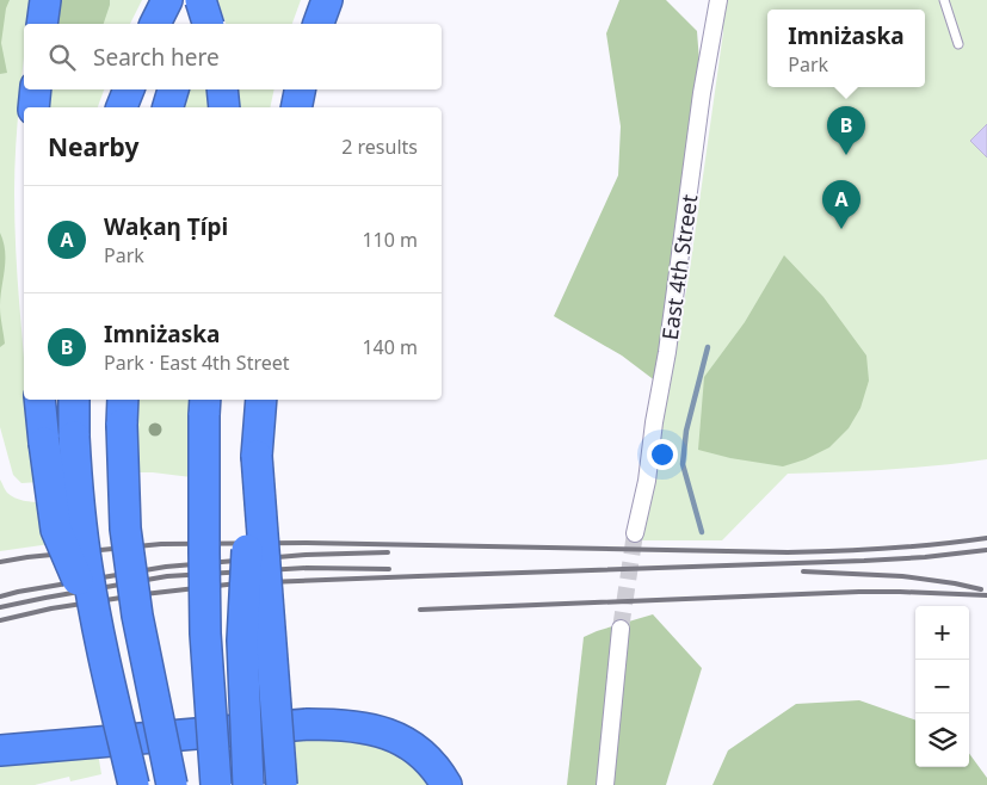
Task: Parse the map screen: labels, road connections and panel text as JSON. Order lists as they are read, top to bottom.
{
  "streets": {
    "street": ["East 4th Street"]
  },
  "page": {
    "popup": ["Imniżaska", "Park"],
    "search": "Search here",
    "pins": ["B", "A"],
    "heading": ["Nearby", "2 results"],
    "list": [
      {
        "mark": "A",
        "name": "Waḳaƞ Ṭípi",
        "note": "Park",
        "value": "110 m"
      },
      {
        "mark": "B",
        "name": "Imniżaska",
        "note": "Park · East 4th Street",
        "value": "140 m"
      }
    ],
    "map_buttons": ["+", "−"]
  }
}
